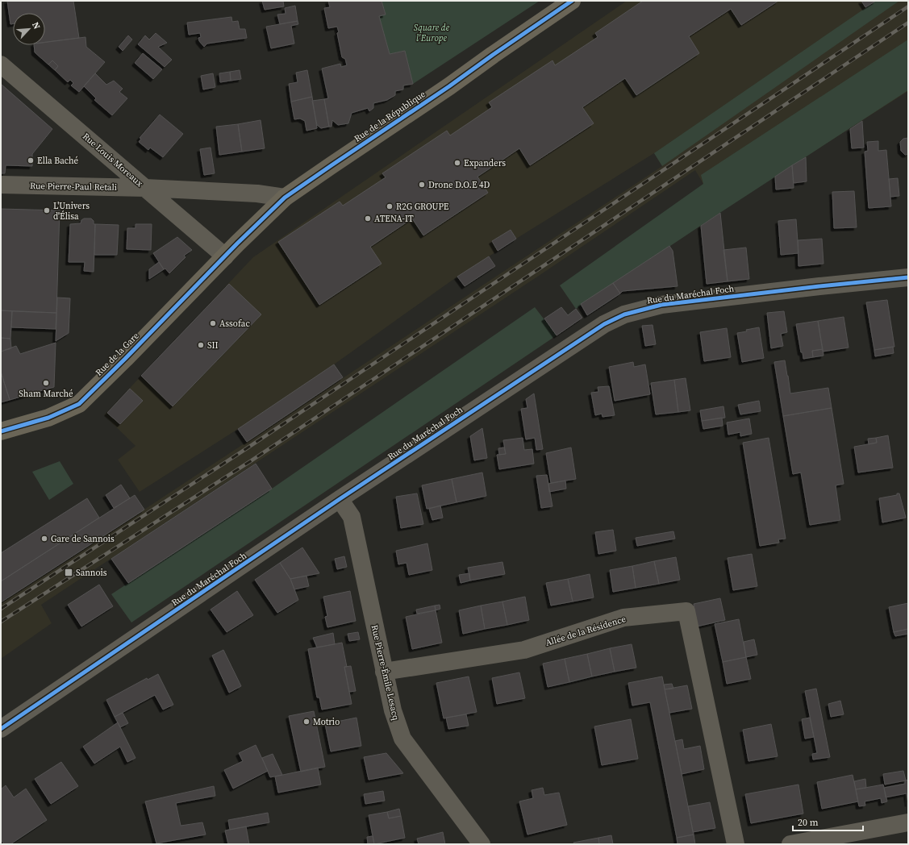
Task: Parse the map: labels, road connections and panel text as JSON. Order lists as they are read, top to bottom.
{
  "streets": {
    "main road": ["Rue de la République", "Rue de la Gare"],
    "street": [
      "Rue Louis Moreaux",
      "Rue Pierre-Paul Retali",
      "Rue du Maréchal Foch",
      "Allée de la Résidence",
      "Rue Pierre-Émile Lesacq"
    ]
  },
  "crossings": [
    ["Rue de la République", "Rue Louis Moreaux"],
    ["Rue de la République", "Rue de la Gare"],
    ["Rue Louis Moreaux", "Rue Pierre-Paul Retali"],
    ["Rue Louis Moreaux", "Rue de la Gare"],
    ["Rue du Maréchal Foch", "Rue Pierre-Émile Lesacq"],
    ["Allée de la Résidence", "Rue Pierre-Émile Lesacq"]
  ],
  "parks": ["Square de l'Europe"],
  "places": {
    "other": [
      "Ella Baché",
      "Expanders",
      "Drone D.O.E 4D",
      "R2G GROUPE",
      "L'Univers d'Élisa",
      "ATENA-IT",
      "Assofac",
      "SII",
      "Sham Marché",
      "Gare de Sannois",
      "Motrio"
    ],
    "transit": ["Sannois"]
  },
  "scale_bar": "20 m",
  "north": "top right"
}
